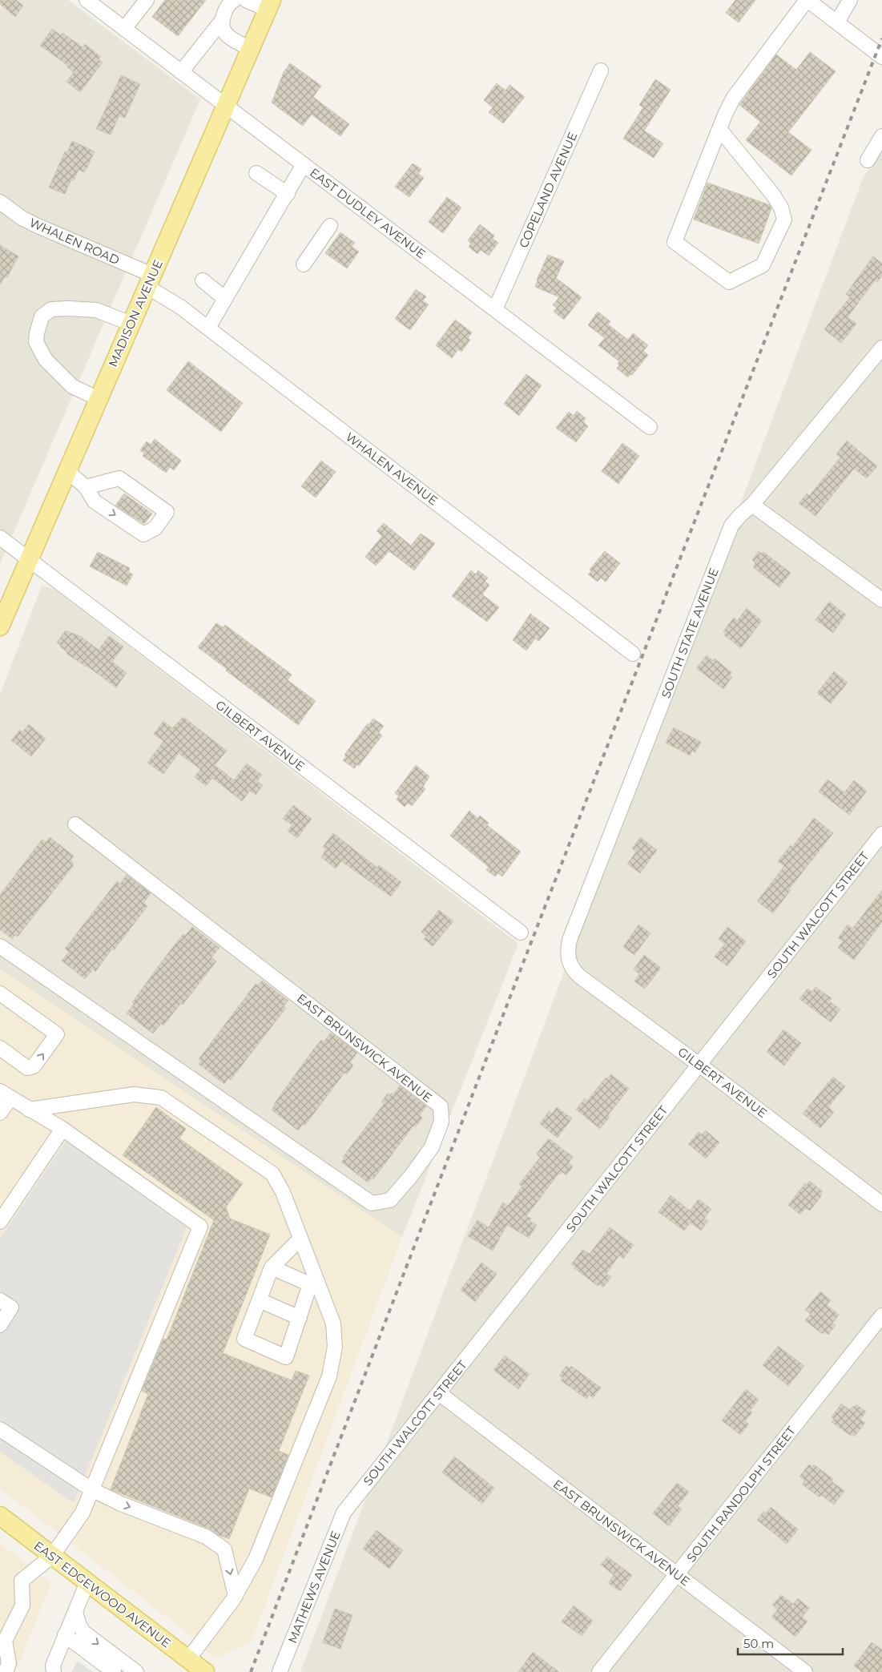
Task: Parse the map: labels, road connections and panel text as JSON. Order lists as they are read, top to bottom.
{
  "streets": {
    "main road": ["MADISON AVENUE", "EAST EDGEWOOD AVENUE"],
    "street": [
      "COPELAND AVENUE",
      "EAST DUDLEY AVENUE",
      "WHALEN ROAD",
      "WHALEN AVENUE",
      "SOUTH STATE AVENUE",
      "GILBERT AVENUE",
      "SOUTH WALCOTT STREET",
      "EAST BRUNSWICK AVENUE",
      "SOUTH RANDOLPH STREET",
      "MATHEWS AVENUE"
    ]
  },
  "crossings": [
    ["COPELAND AVENUE", "EAST DUDLEY AVENUE"],
    ["EAST DUDLEY AVENUE", "MADISON AVENUE"],
    ["WHALEN ROAD", "MADISON AVENUE"],
    ["WHALEN ROAD", "WHALEN AVENUE"],
    ["MADISON AVENUE", "WHALEN AVENUE"],
    ["MADISON AVENUE", "GILBERT AVENUE"],
    ["SOUTH STATE AVENUE", "GILBERT AVENUE"],
    ["GILBERT AVENUE", "SOUTH WALCOTT STREET"],
    ["SOUTH WALCOTT STREET", "EAST BRUNSWICK AVENUE"],
    ["SOUTH WALCOTT STREET", "MATHEWS AVENUE"],
    ["EAST BRUNSWICK AVENUE", "SOUTH RANDOLPH STREET"]
  ],
  "scale_bar": "50 m"
}
